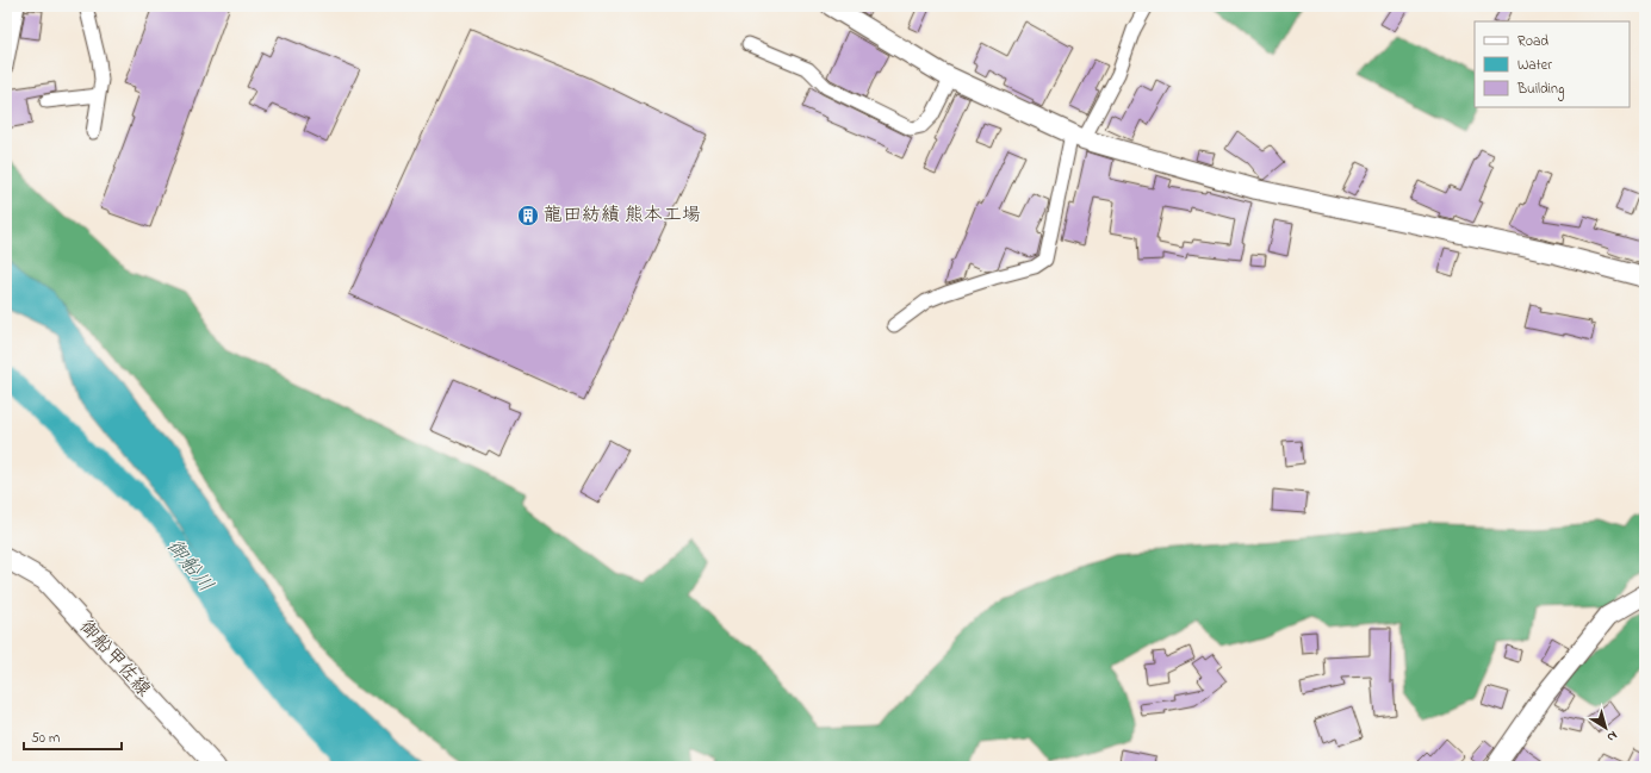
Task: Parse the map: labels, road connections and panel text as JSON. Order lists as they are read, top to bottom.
{
  "streets": {
    "street": ["御船甲佐線"]
  },
  "water": ["御船川"],
  "places": {
    "building": ["龍田紡績 熊本工場"]
  },
  "legend": ["Road", "Water", "Building"],
  "scale_bar": "50 m",
  "north": "bottom right"
}
